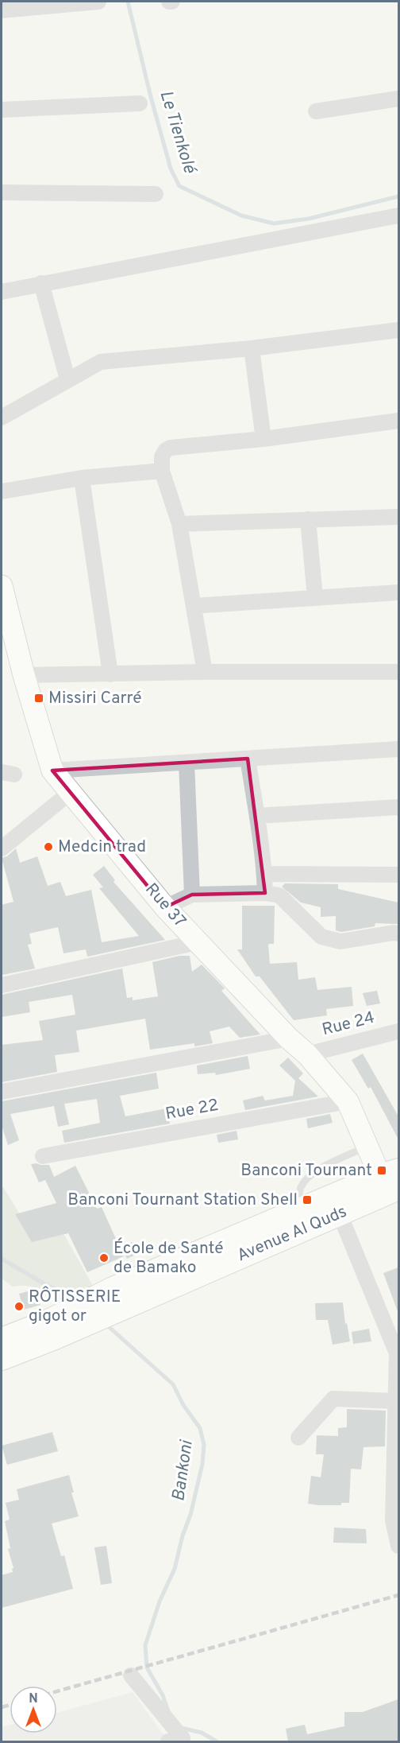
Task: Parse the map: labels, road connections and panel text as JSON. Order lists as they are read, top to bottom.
{
  "streets": {
    "main road": ["Rue 37", "Avenue Al Quds"],
    "street": ["Rue 24", "Rue 22"]
  },
  "crossings": [
    ["Rue 37", "Rue 24"],
    ["Rue 37", "Rue 22"],
    ["Rue 37", "Avenue Al Quds"]
  ],
  "water": ["Le Tienkolé", "Bankoni"],
  "places": {
    "transit": ["Missiri Carré", "Banconi Tournant", "Banconi Tournant Station Shell"],
    "other": ["Medcin trad", "École de Santé de Bamako", "RÔTISSERIE gigot or"]
  },
  "north": "top"
}
